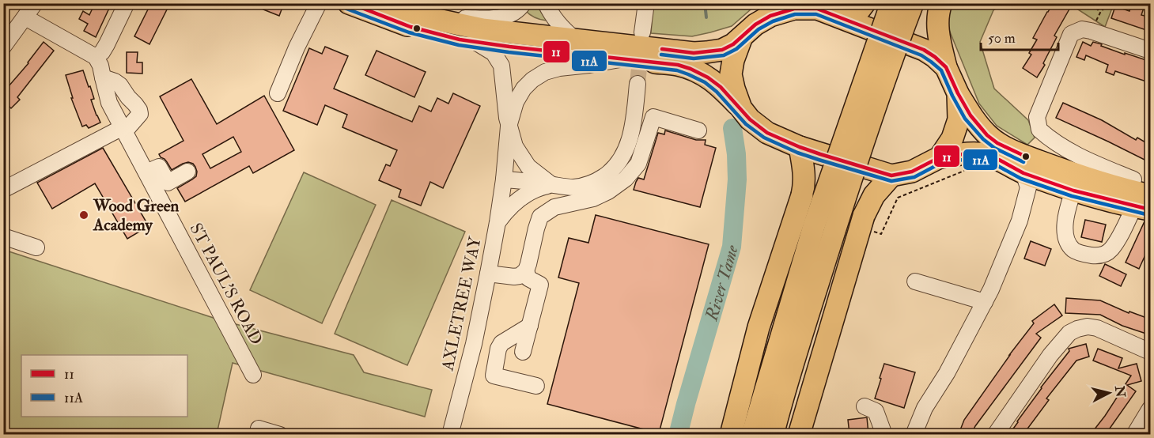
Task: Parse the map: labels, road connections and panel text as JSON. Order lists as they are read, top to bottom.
{
  "streets": {
    "street": ["ST PAUL'S ROAD", "AXLETREE WAY"]
  },
  "water": ["River Tame"],
  "places": ["Wood Green Academy"],
  "lines": ["transit line 11", "transit line 11A"],
  "legend": ["11", "11A"],
  "scale_bar": "50 m",
  "north": "right"
}
